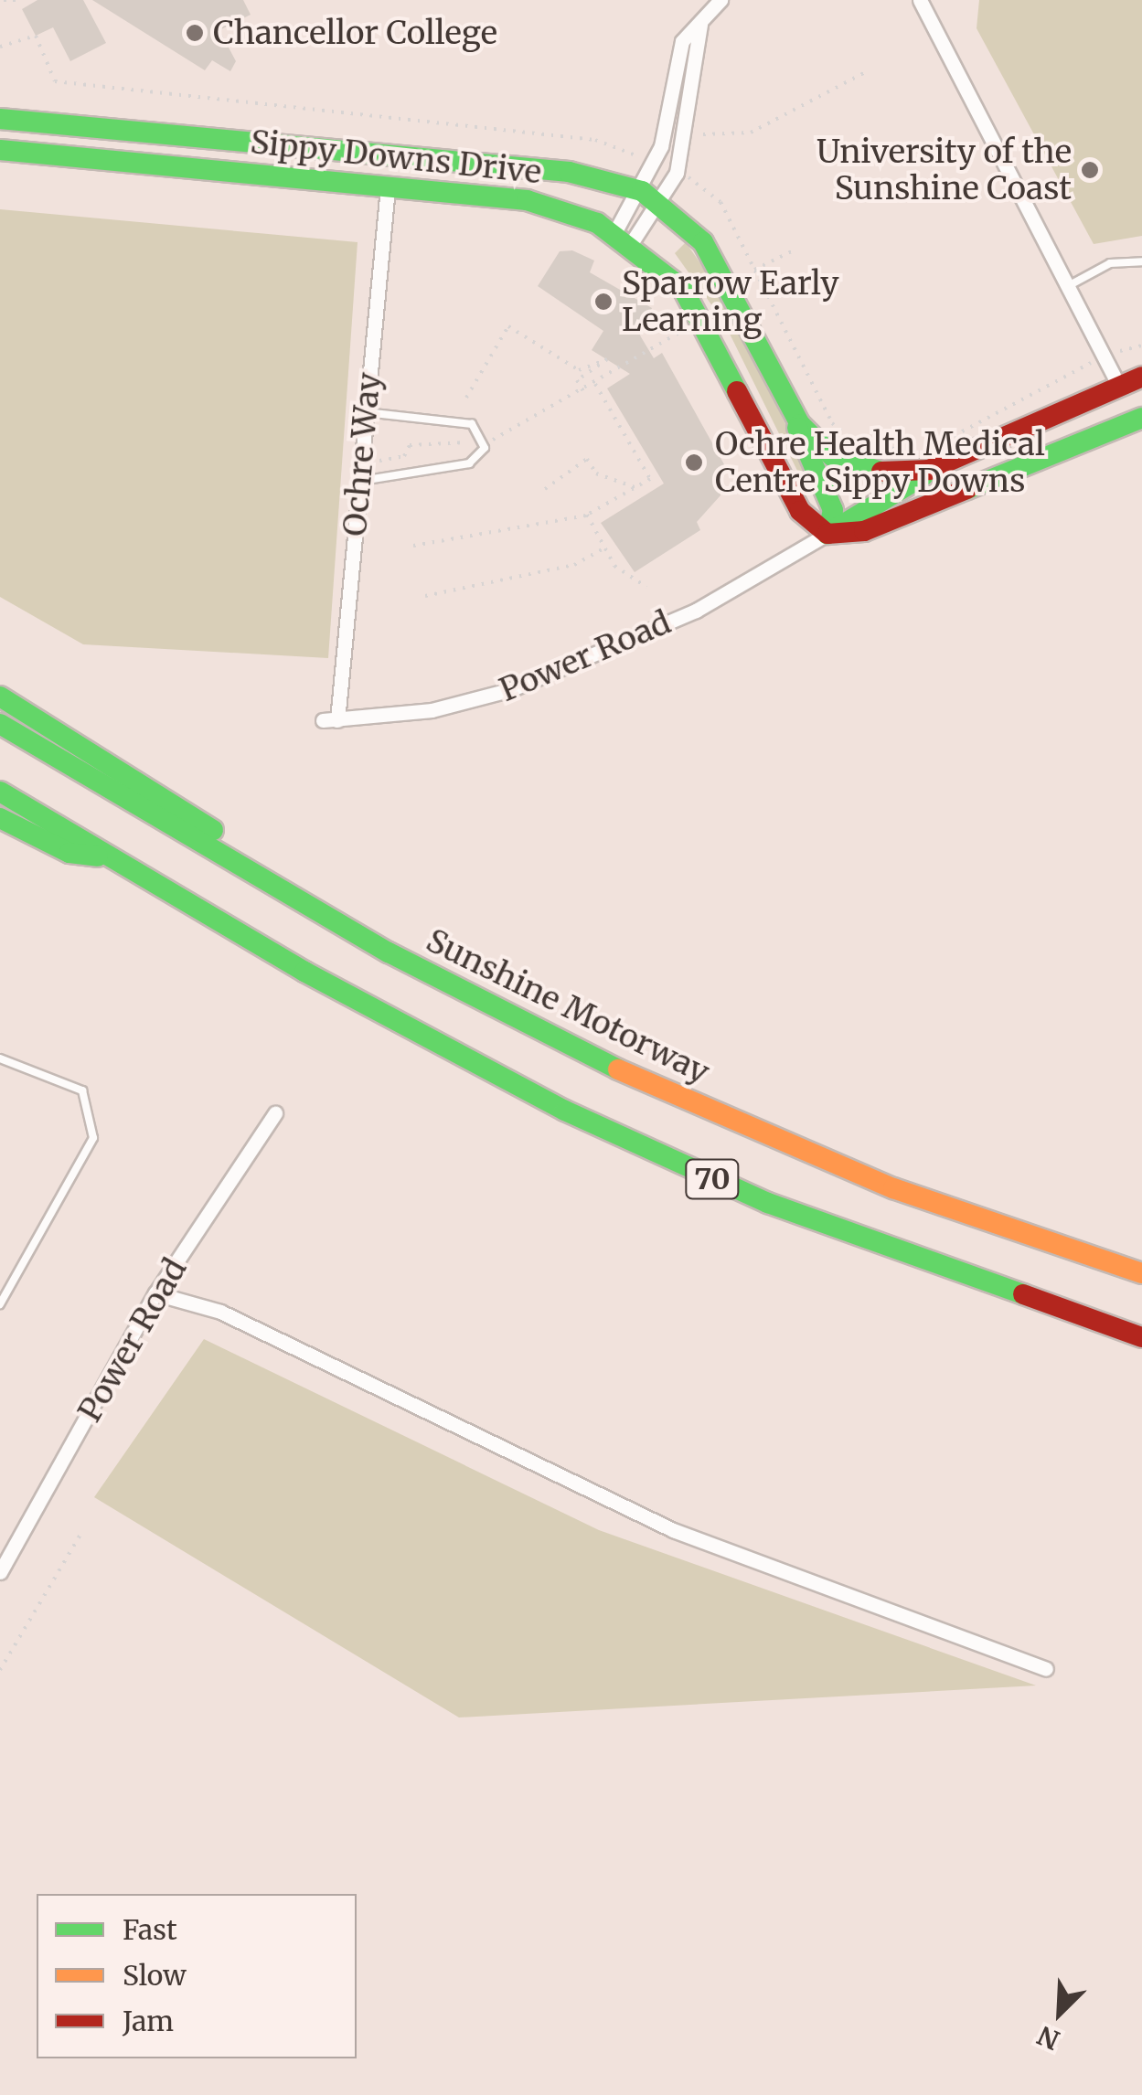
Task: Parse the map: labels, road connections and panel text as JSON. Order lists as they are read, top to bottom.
{
  "streets": {
    "main road": ["Sippy Downs Drive", "Sunshine Motorway", "70"],
    "street": ["Ochre Way", "Power Road"]
  },
  "crossings": [
    ["Sippy Downs Drive", "Ochre Way"],
    ["Sippy Downs Drive", "Power Road"],
    ["Ochre Way", "Power Road"]
  ],
  "places": [
    "Chancellor College",
    "University of the Sunshine Coast",
    "Sparrow Early Learning",
    "Ochre Health Medical Centre Sippy Downs"
  ],
  "legend": ["Fast", "Slow", "Jam"],
  "north": "bottom left"
}
